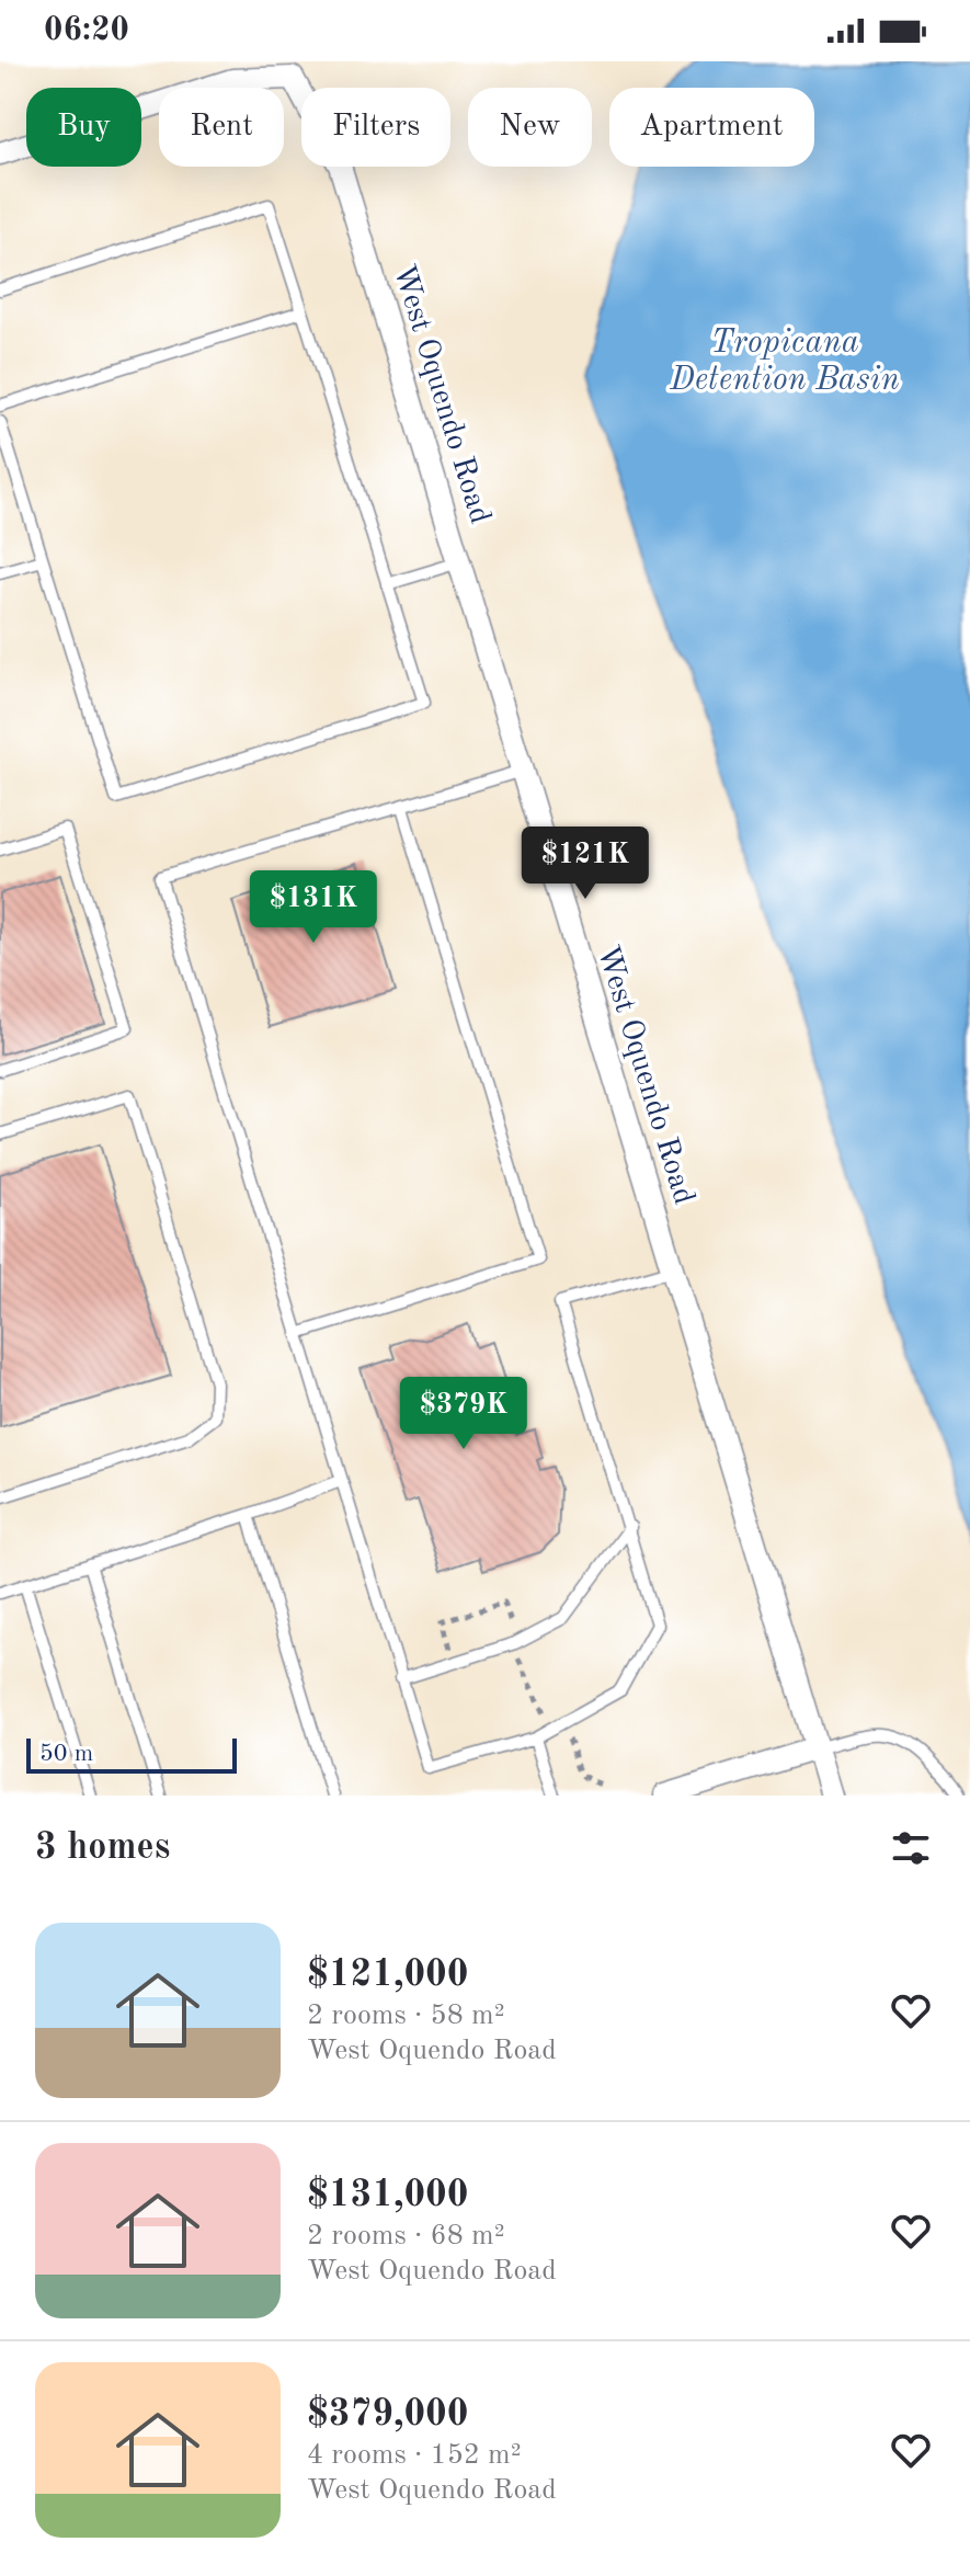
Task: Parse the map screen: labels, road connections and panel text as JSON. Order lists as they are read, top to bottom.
{
  "streets": {
    "street": ["West Oquendo Road"]
  },
  "water": ["Tropicana Detention Basin"],
  "scale_bar": "50 m",
  "page": {
    "status": "06:20",
    "chip": [
      "Buy",
      "Rent",
      "Filters",
      "New",
      "Apartment"
    ],
    "price": ["$121K", "$131K", "$379K"],
    "scale": "50 m",
    "heading": "3 homes",
    "list": [
      {
        "name": "$121,000",
        "note": "2 rooms · 58 m² · West Oquendo Road"
      },
      {
        "name": "$131,000",
        "note": "2 rooms · 68 m² · West Oquendo Road"
      },
      {
        "name": "$379,000",
        "note": "4 rooms · 152 m² · West Oquendo Road"
      }
    ]
  }
}
